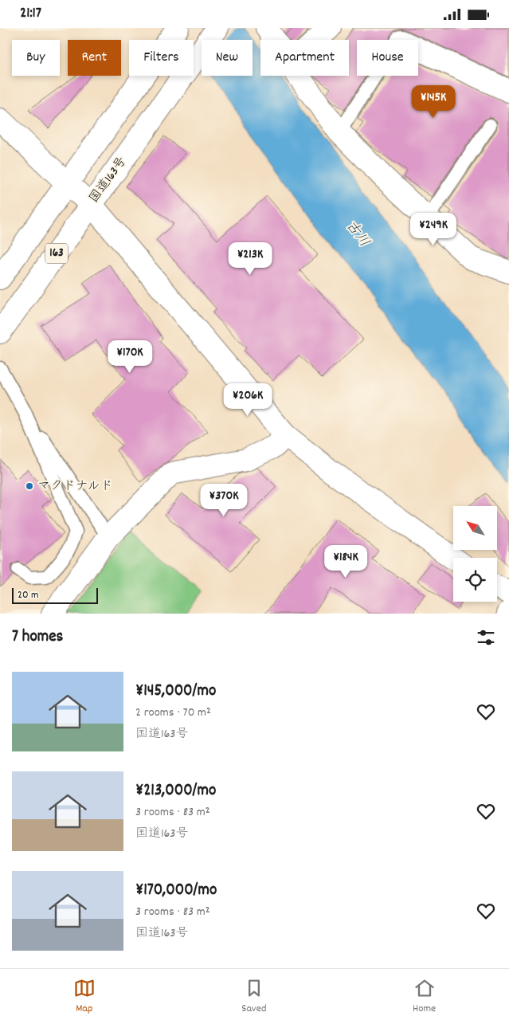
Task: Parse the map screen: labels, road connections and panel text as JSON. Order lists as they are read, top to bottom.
{
  "streets": {
    "main road": ["国道163号", "163"]
  },
  "water": ["古川"],
  "places": ["マクドナルド"],
  "scale_bar": "20 m",
  "north": "top left",
  "page": {
    "status": "21:17",
    "chip": [
      "Buy",
      "Rent",
      "Filters",
      "New",
      "Apartment",
      "House"
    ],
    "price": [
      "¥145K",
      "¥249K",
      "¥213K",
      "¥170K",
      "¥206K",
      "¥370K",
      "¥184K"
    ],
    "scale": "20 m",
    "heading": "7 homes",
    "list": [
      {
        "name": "¥145,000/mo",
        "note": "2 rooms · 70 m² · 国道163号"
      },
      {
        "name": "¥213,000/mo",
        "note": "3 rooms · 83 m² · 国道163号"
      },
      {
        "name": "¥170,000/mo",
        "note": "3 rooms · 83 m² · 国道163号"
      }
    ],
    "tabs": ["Map", "Saved", "Home"]
  }
}
